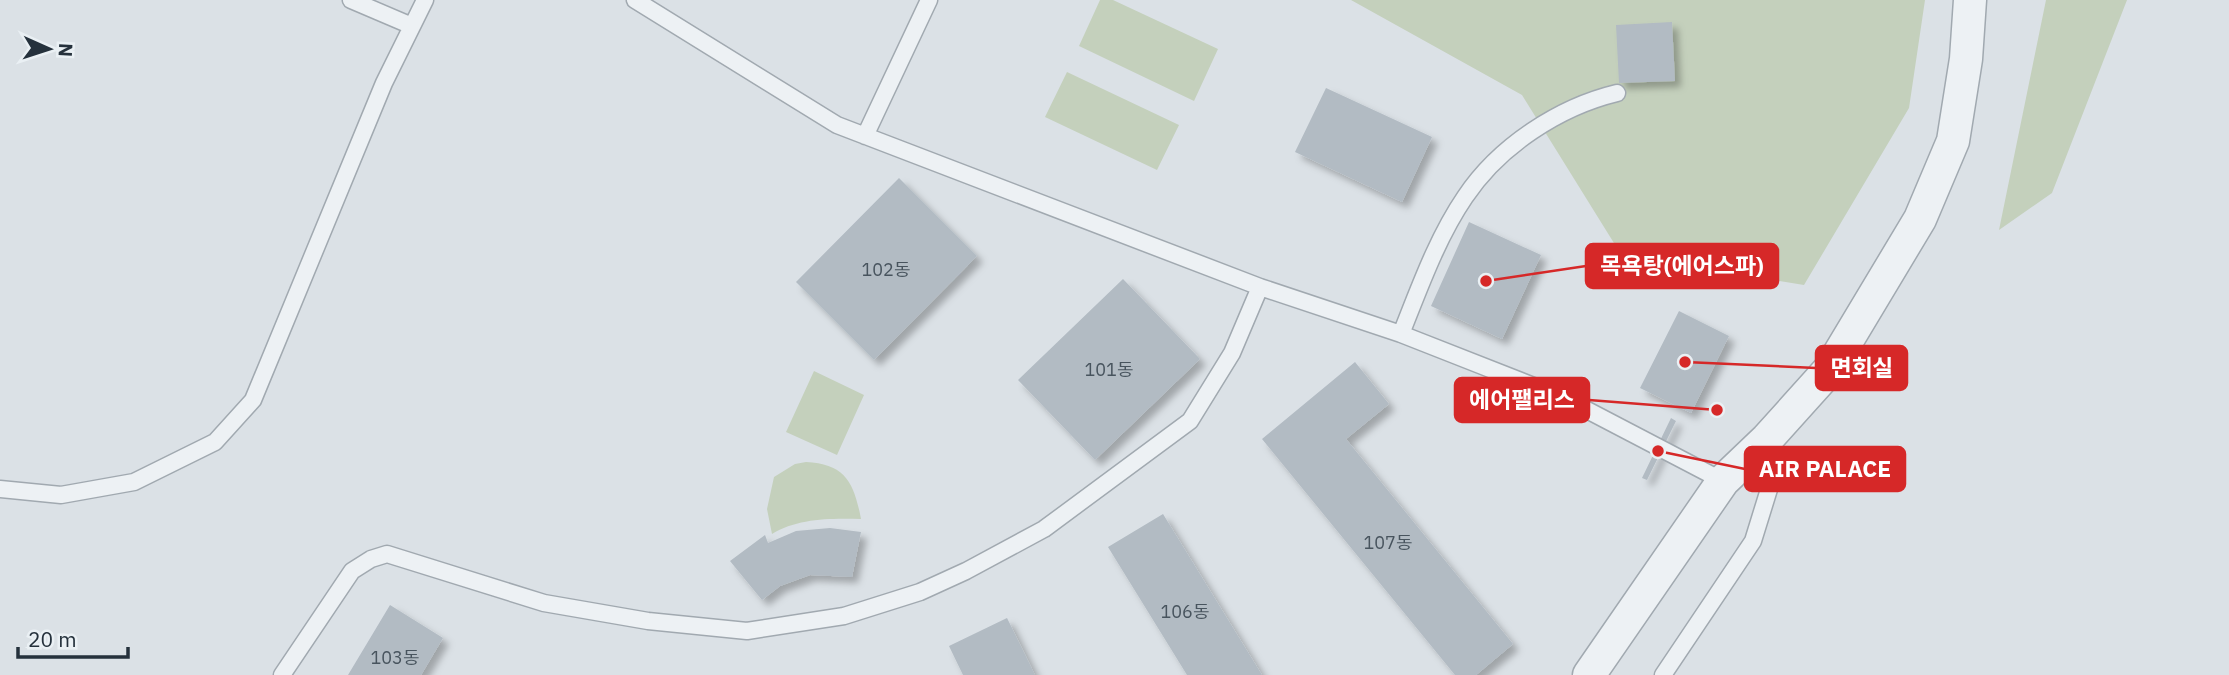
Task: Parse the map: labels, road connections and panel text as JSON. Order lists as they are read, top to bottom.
{
  "places": [
    "목욕탕(에어스파)",
    "면회실",
    "에어팰리스",
    "AIR PALACE"
  ],
  "house_numbers": [
    "102동",
    "101동",
    "107동",
    "106동",
    "103동"
  ],
  "scale_bar": "20 m",
  "north": "right"
}
